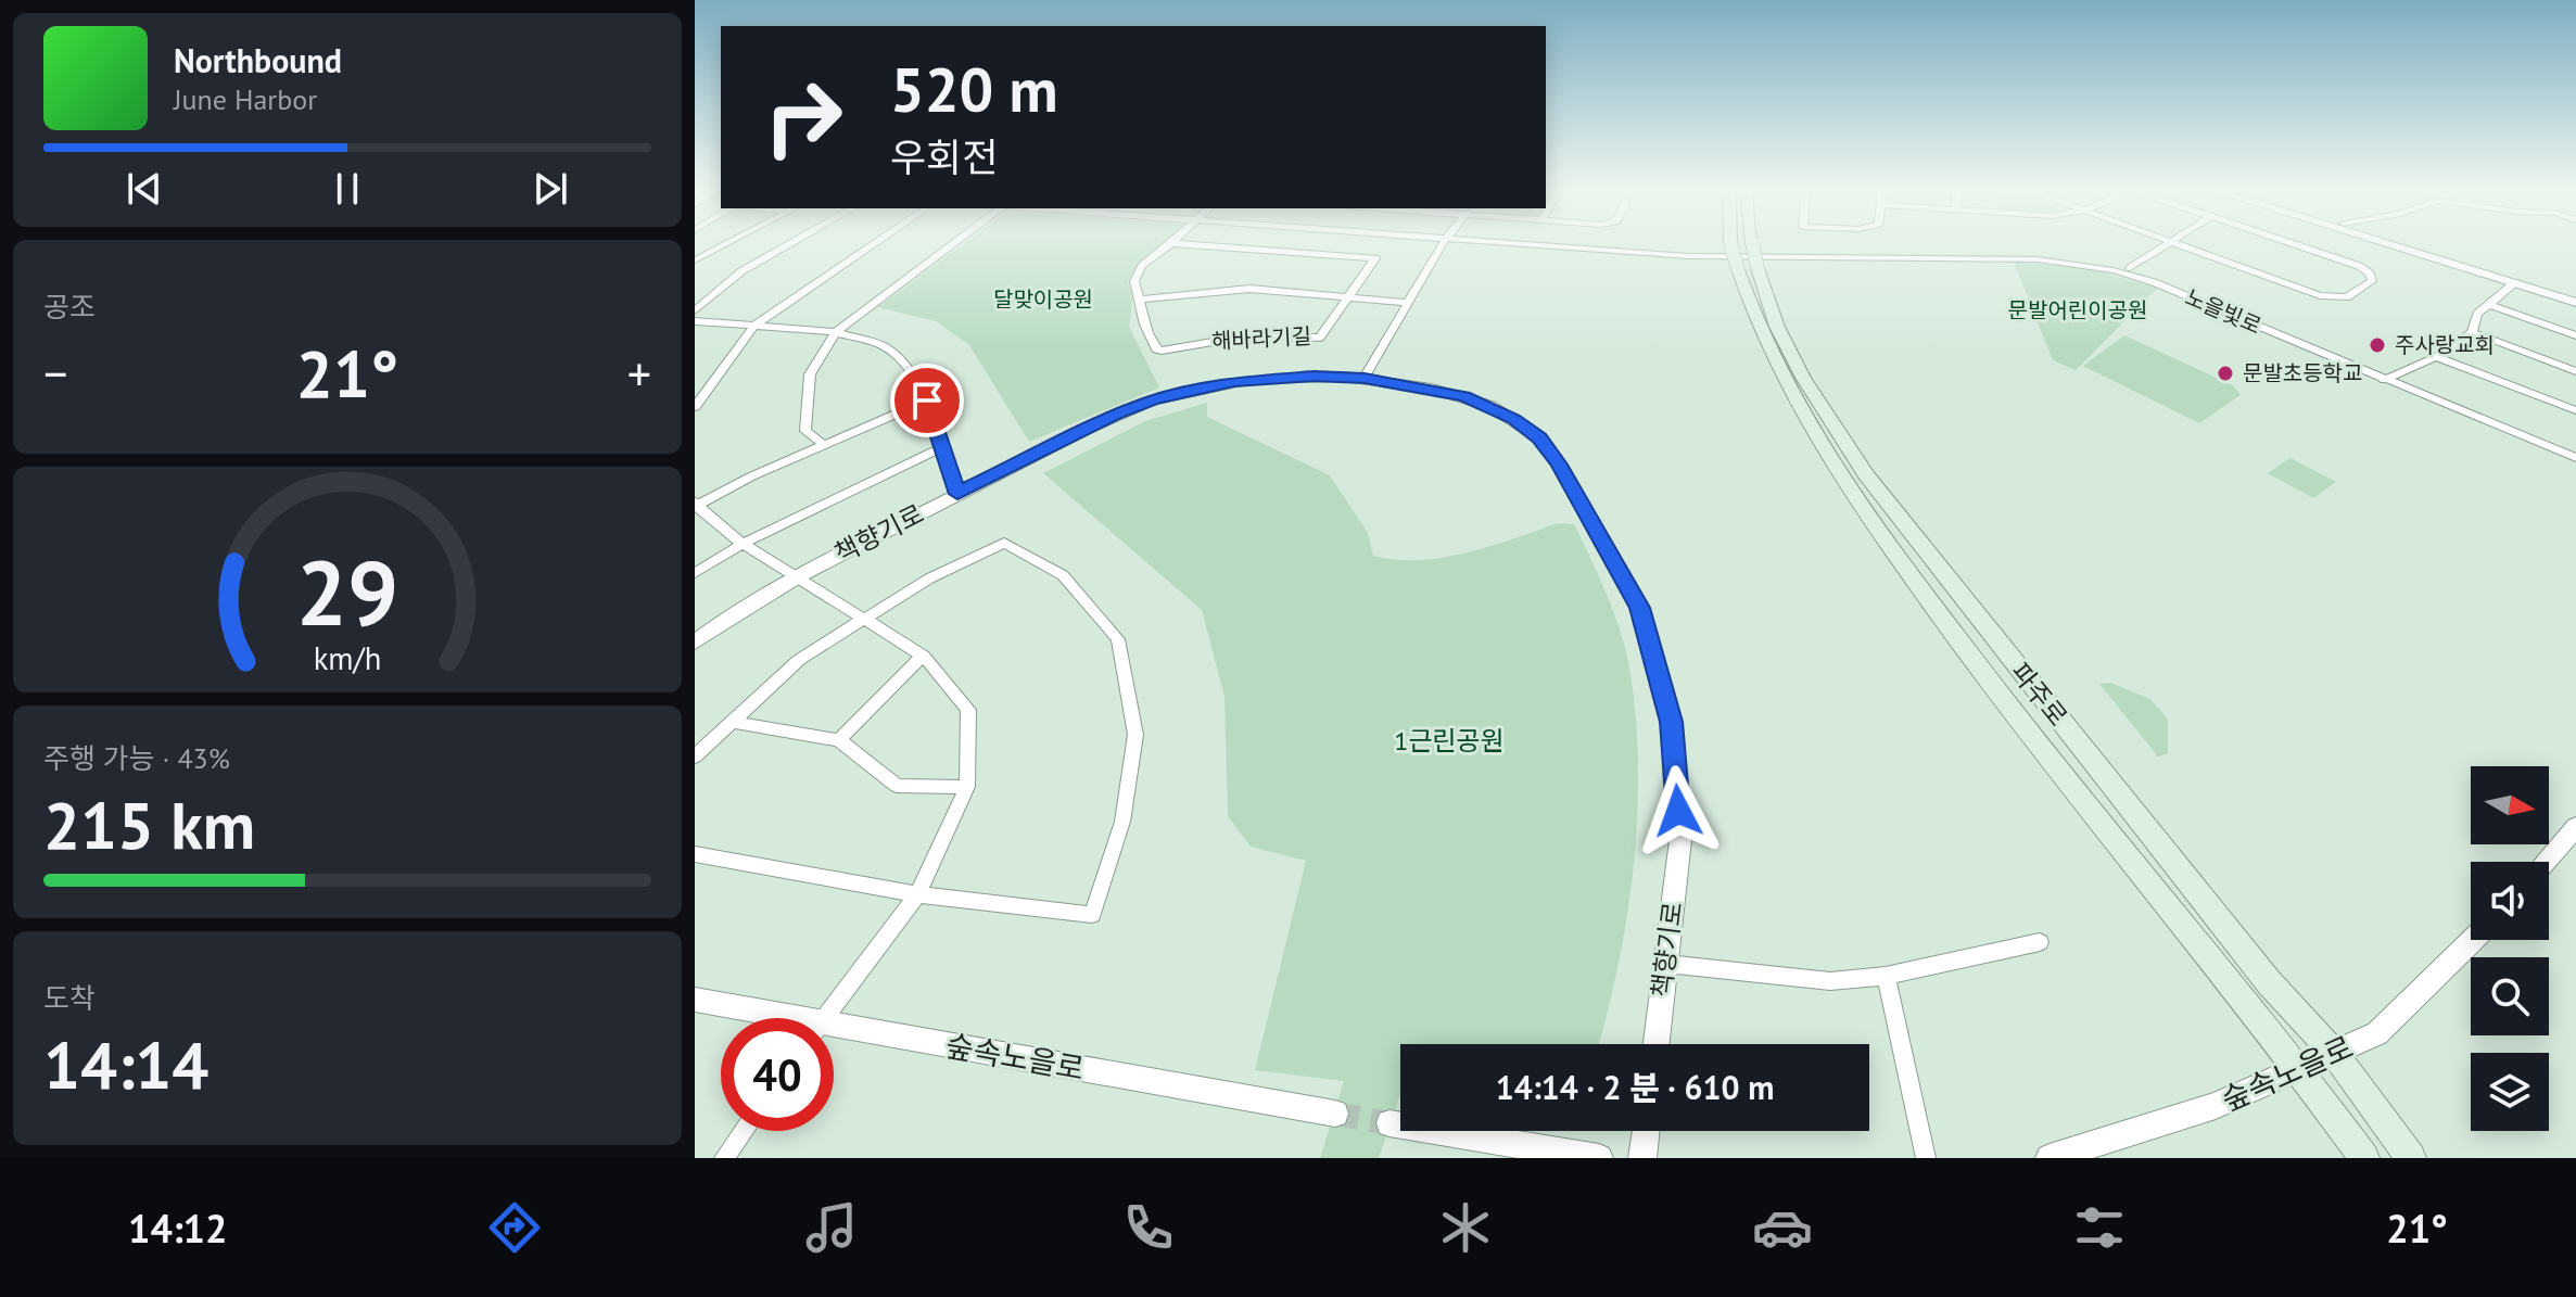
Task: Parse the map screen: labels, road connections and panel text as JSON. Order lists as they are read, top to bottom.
{
  "streets": {
    "main road": ["파주로"],
    "street": [
      "노을빛로",
      "해바라기길",
      "책향기로",
      "숲속노을로"
    ]
  },
  "crossings": [
    ["파주로", "숲속노을로"]
  ],
  "parks": ["달맞이공원", "문발어린이공원", "1근린공원"],
  "places": ["주사랑교회", "문발초등학교"],
  "north": "right",
  "page": {
    "song": ["Northbound", "June Harbor"],
    "turn": ["520 m", "우회전"],
    "tile": [
      "공조",
      ["주행 가능 · 43%", "215 km"],
      ["도착", "14:14"]
    ],
    "heat": ["−", "21°", "+"],
    "limit": "40",
    "trip": "14:14 · 2 분 · 610 m",
    "tabs": ["14:12", "21°"],
    "gauge": ["29", "km/h"]
  }
}
